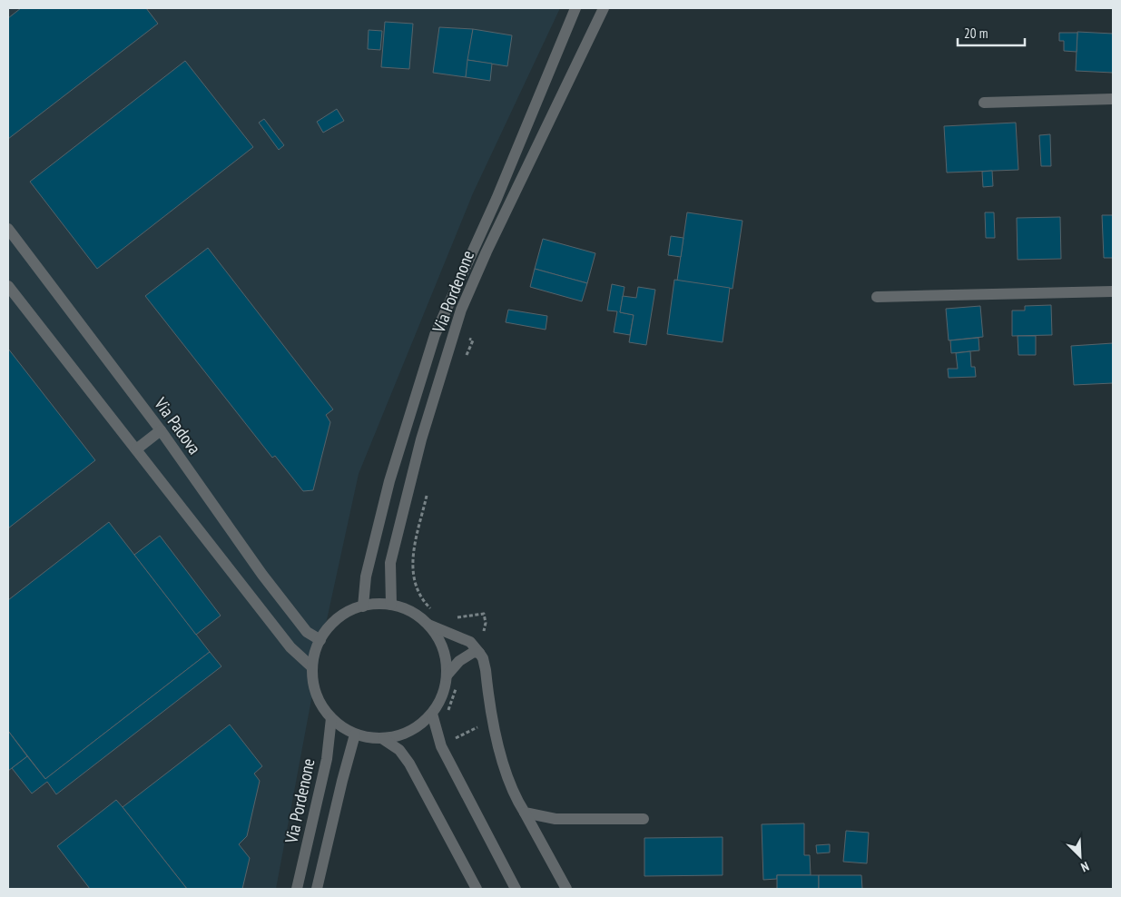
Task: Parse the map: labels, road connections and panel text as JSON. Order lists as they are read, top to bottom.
{
  "streets": {
    "street": ["Via Pordenone", "Via Padova"]
  },
  "crossings": [
    ["Via Pordenone", "Via Padova"]
  ],
  "scale_bar": "20 m",
  "north": "bottom right"
}
